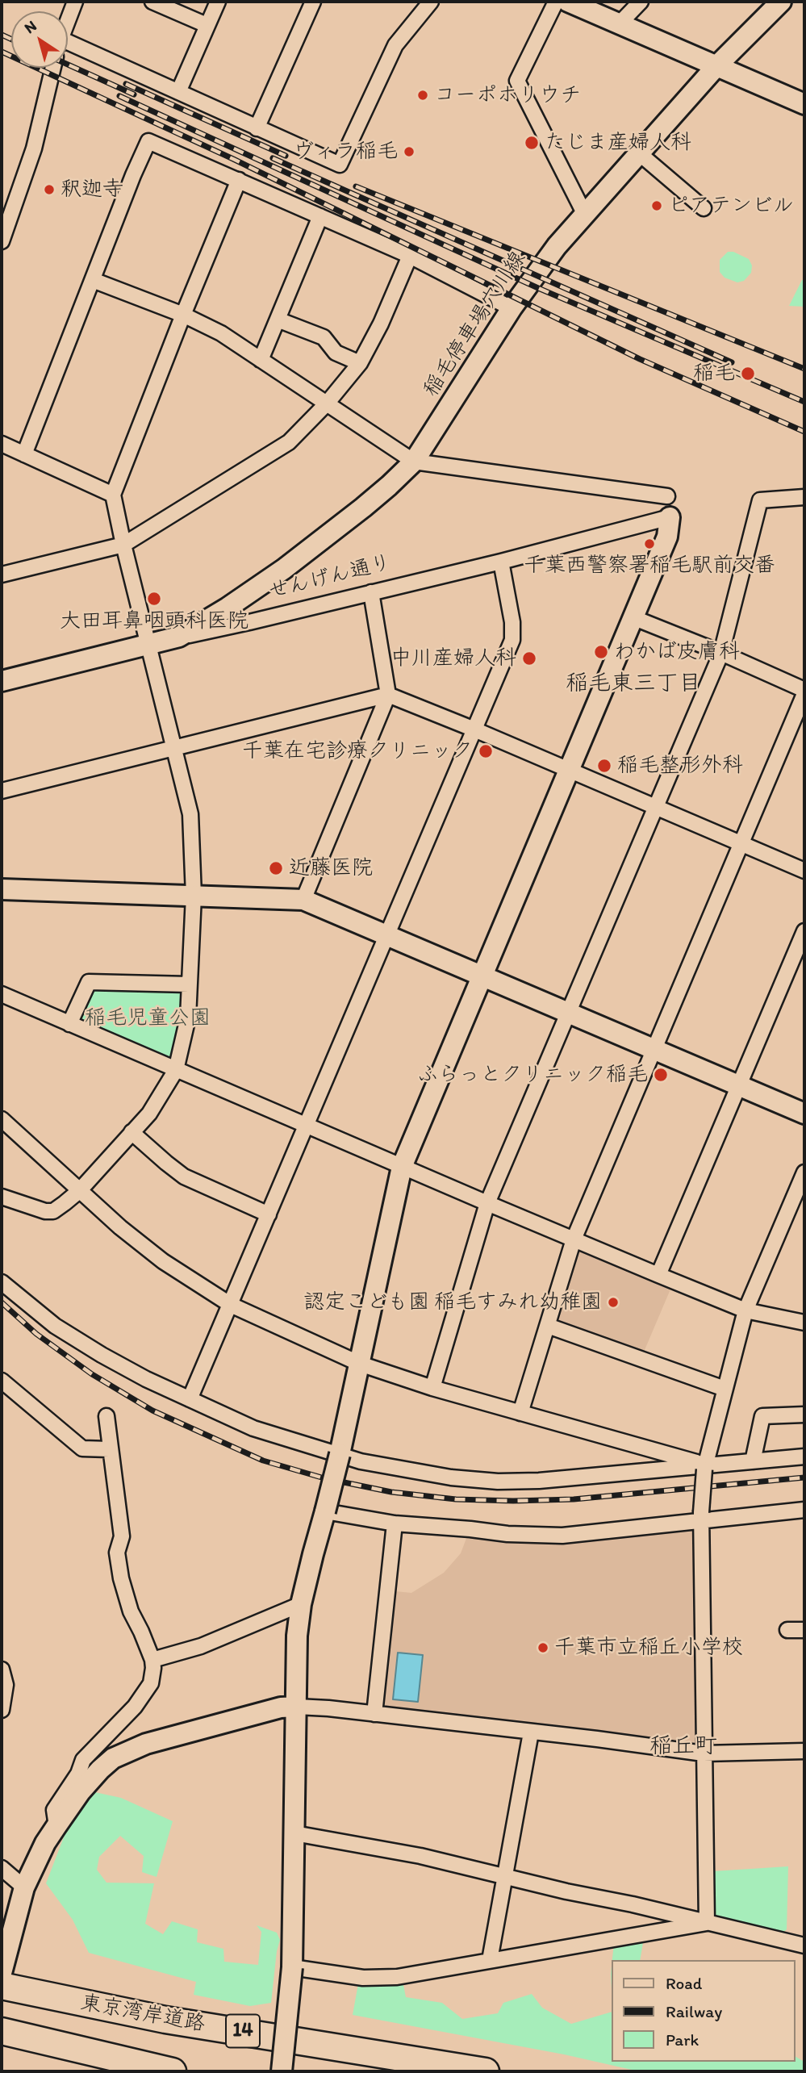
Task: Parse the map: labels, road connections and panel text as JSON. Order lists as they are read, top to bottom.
{
  "streets": {
    "highway": ["東京湾岸道路", "14"],
    "street": ["稲毛停車場穴川線", "せんげん通り"]
  },
  "crossings": [
    ["稲毛停車場穴川線", "せんげん通り"]
  ],
  "districts": ["稲毛東三丁目", "稲丘町"],
  "parks": ["稲毛児童公園"],
  "places": [
    "コーポホリウチ",
    "たじま産婦人科",
    "ヴィラ稲毛",
    "釈迦寺",
    "ピアテンビル",
    "稲毛",
    "千葉西警察署稲毛駅前交番",
    "大田耳鼻咽頭科医院",
    "わかば皮膚科",
    "中川産婦人科",
    "千葉在宅診療クリニック",
    "稲毛整形外科",
    "近藤医院",
    "ふらっとクリニック稲毛",
    "認定こども園 稲毛すみれ幼稚園",
    "千葉市立稲丘小学校"
  ],
  "legend": ["Road", "Railway", "Park"],
  "north": "top left"
}
